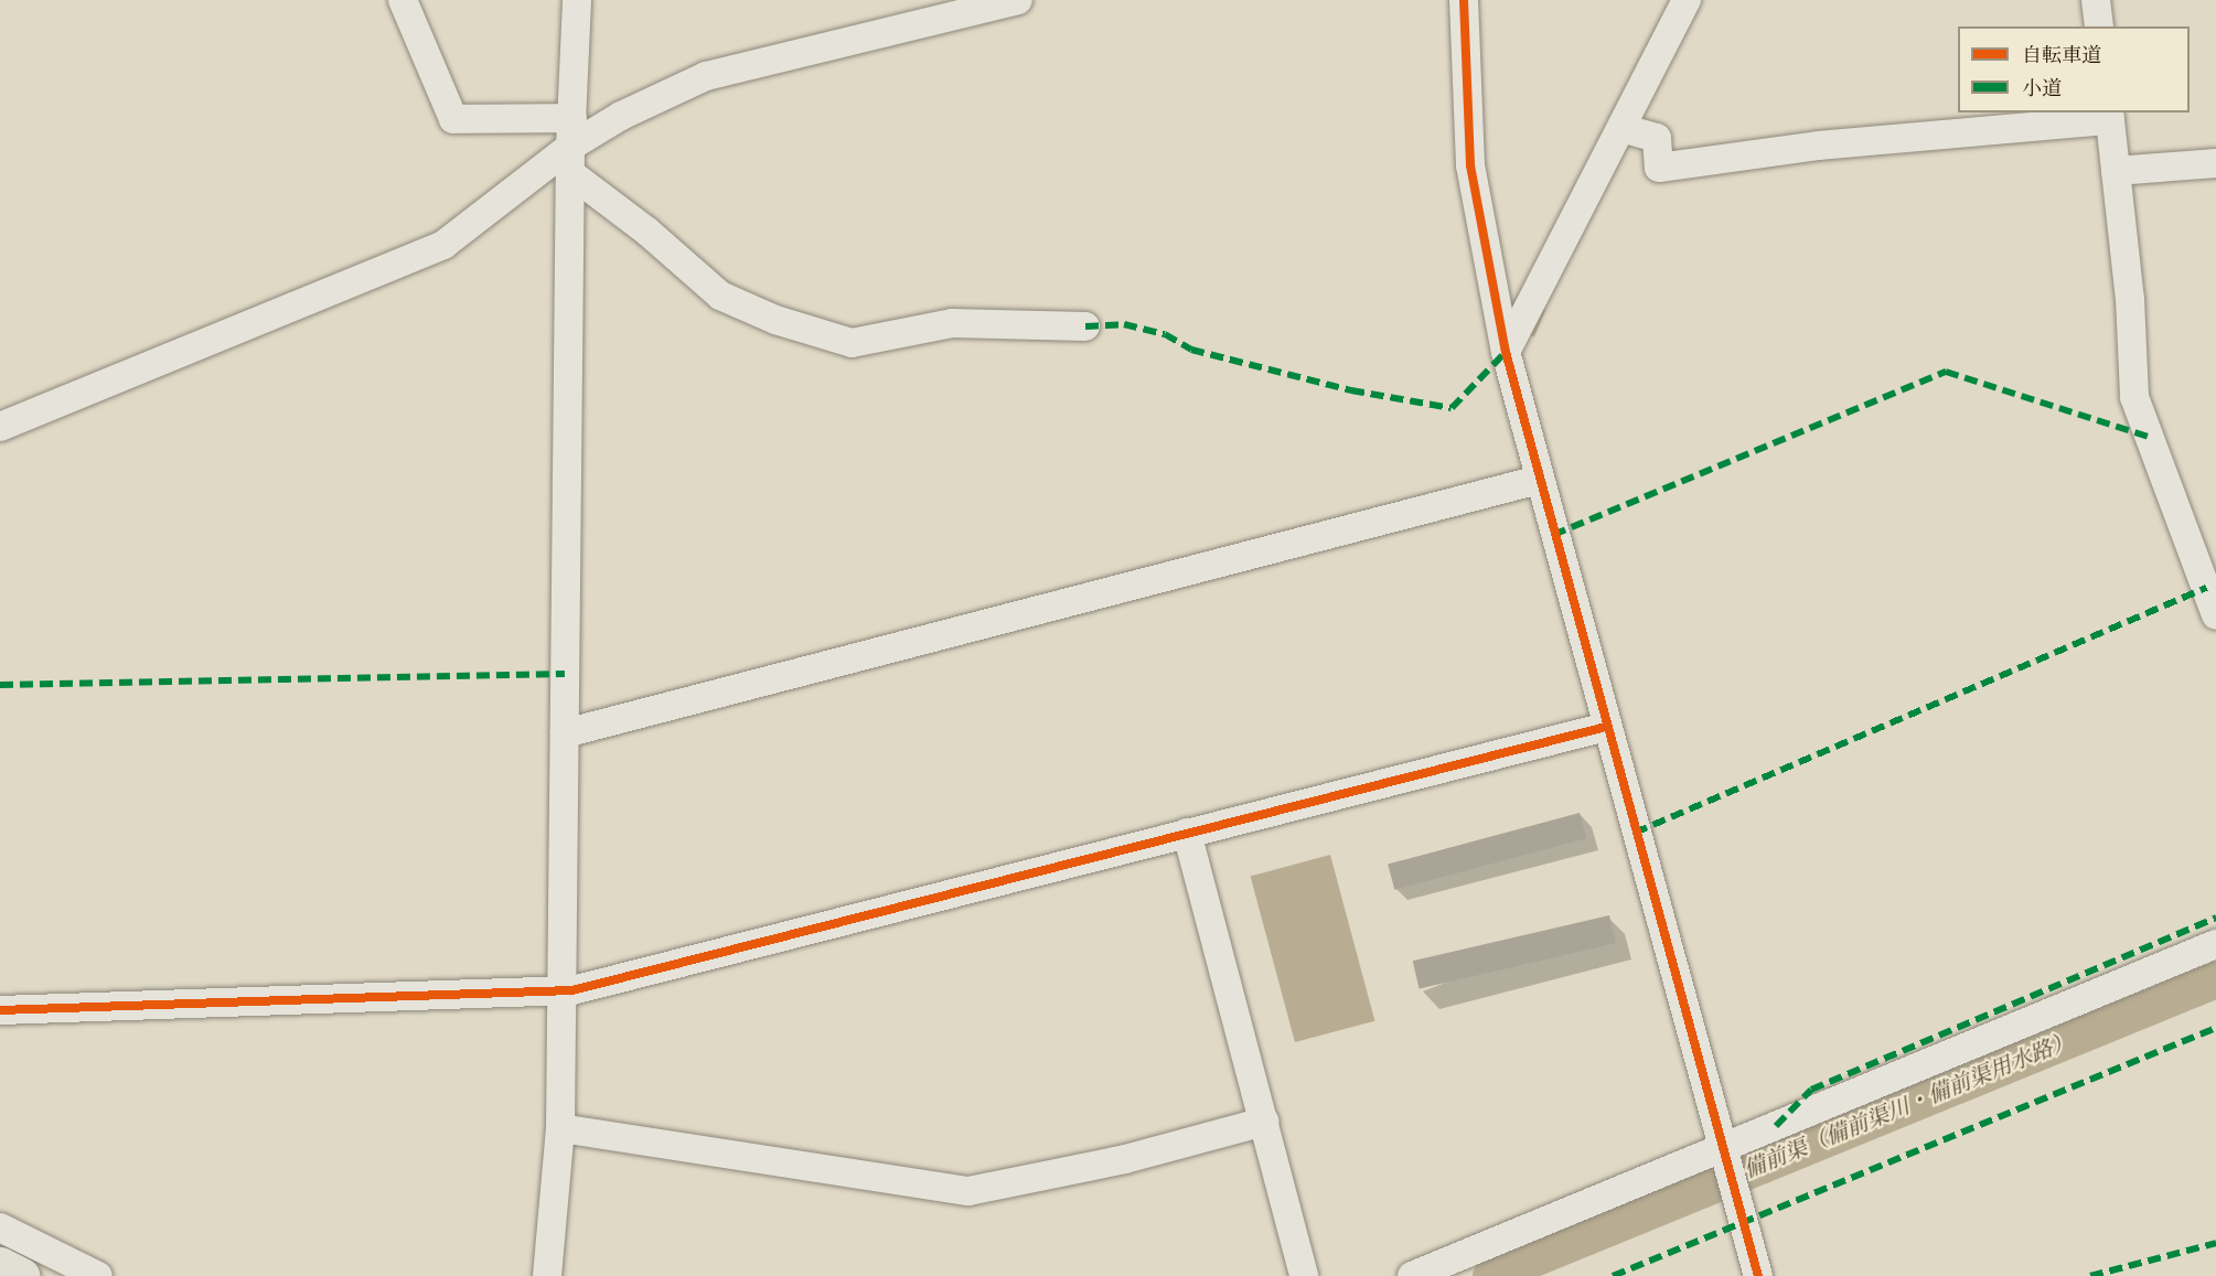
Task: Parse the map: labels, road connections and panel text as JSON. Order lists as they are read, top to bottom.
{
  "water": ["備前渠（備前渠川・備前渠用水路）"],
  "legend": ["自転車道", "小道"]
}
